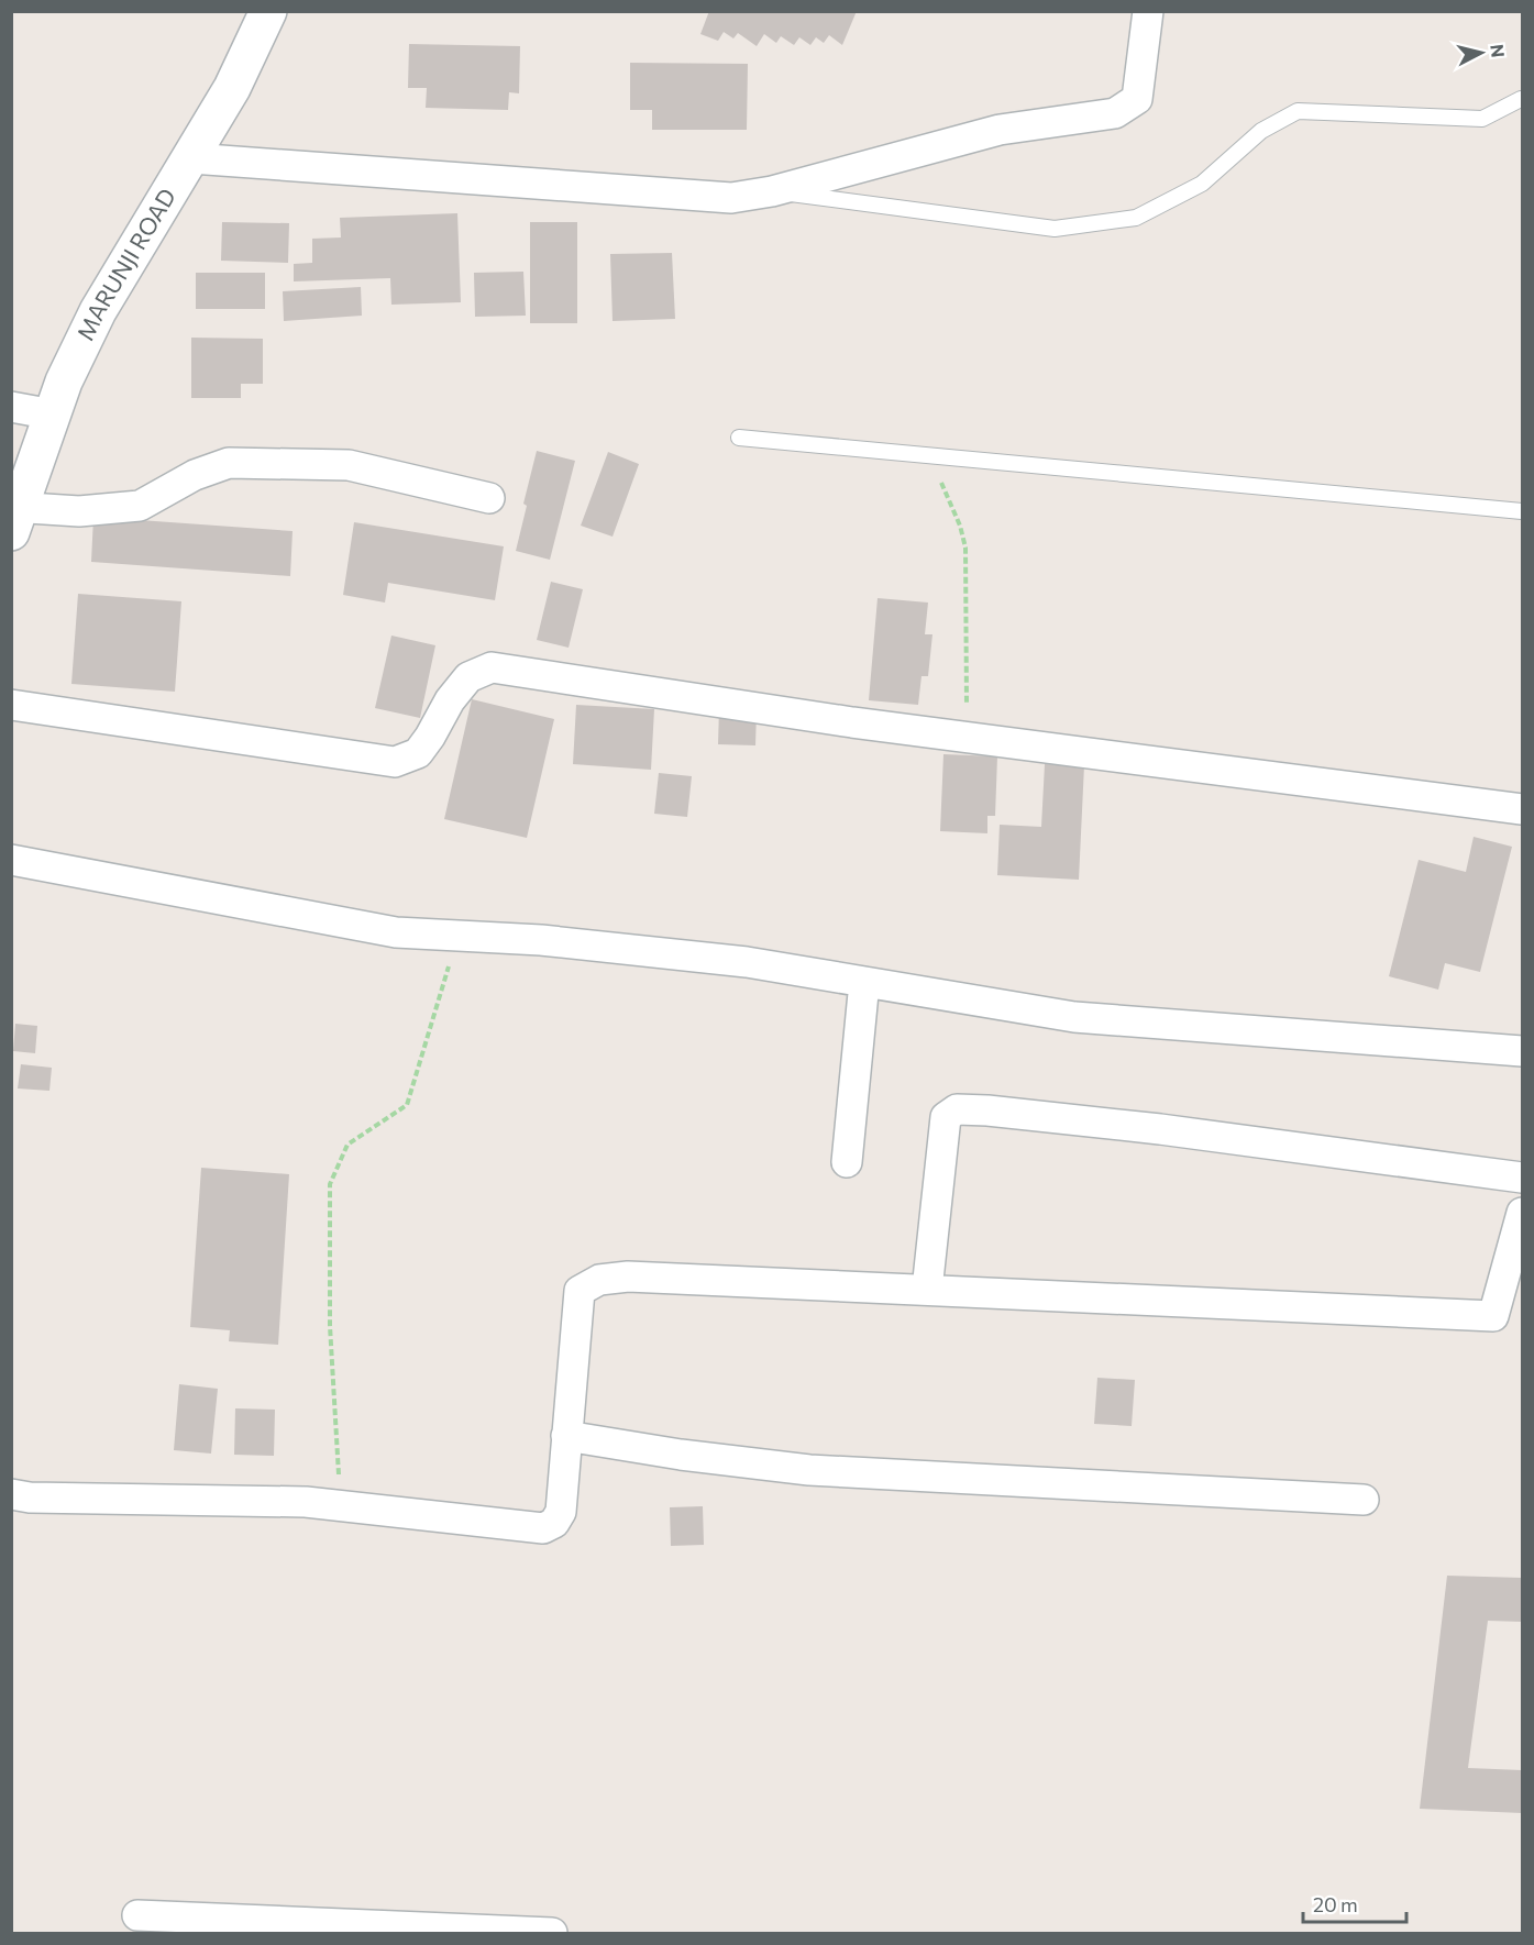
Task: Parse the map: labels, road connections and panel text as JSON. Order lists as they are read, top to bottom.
{
  "streets": {
    "street": ["MARUNJI ROAD"]
  },
  "scale_bar": "20 m",
  "north": "right"
}
